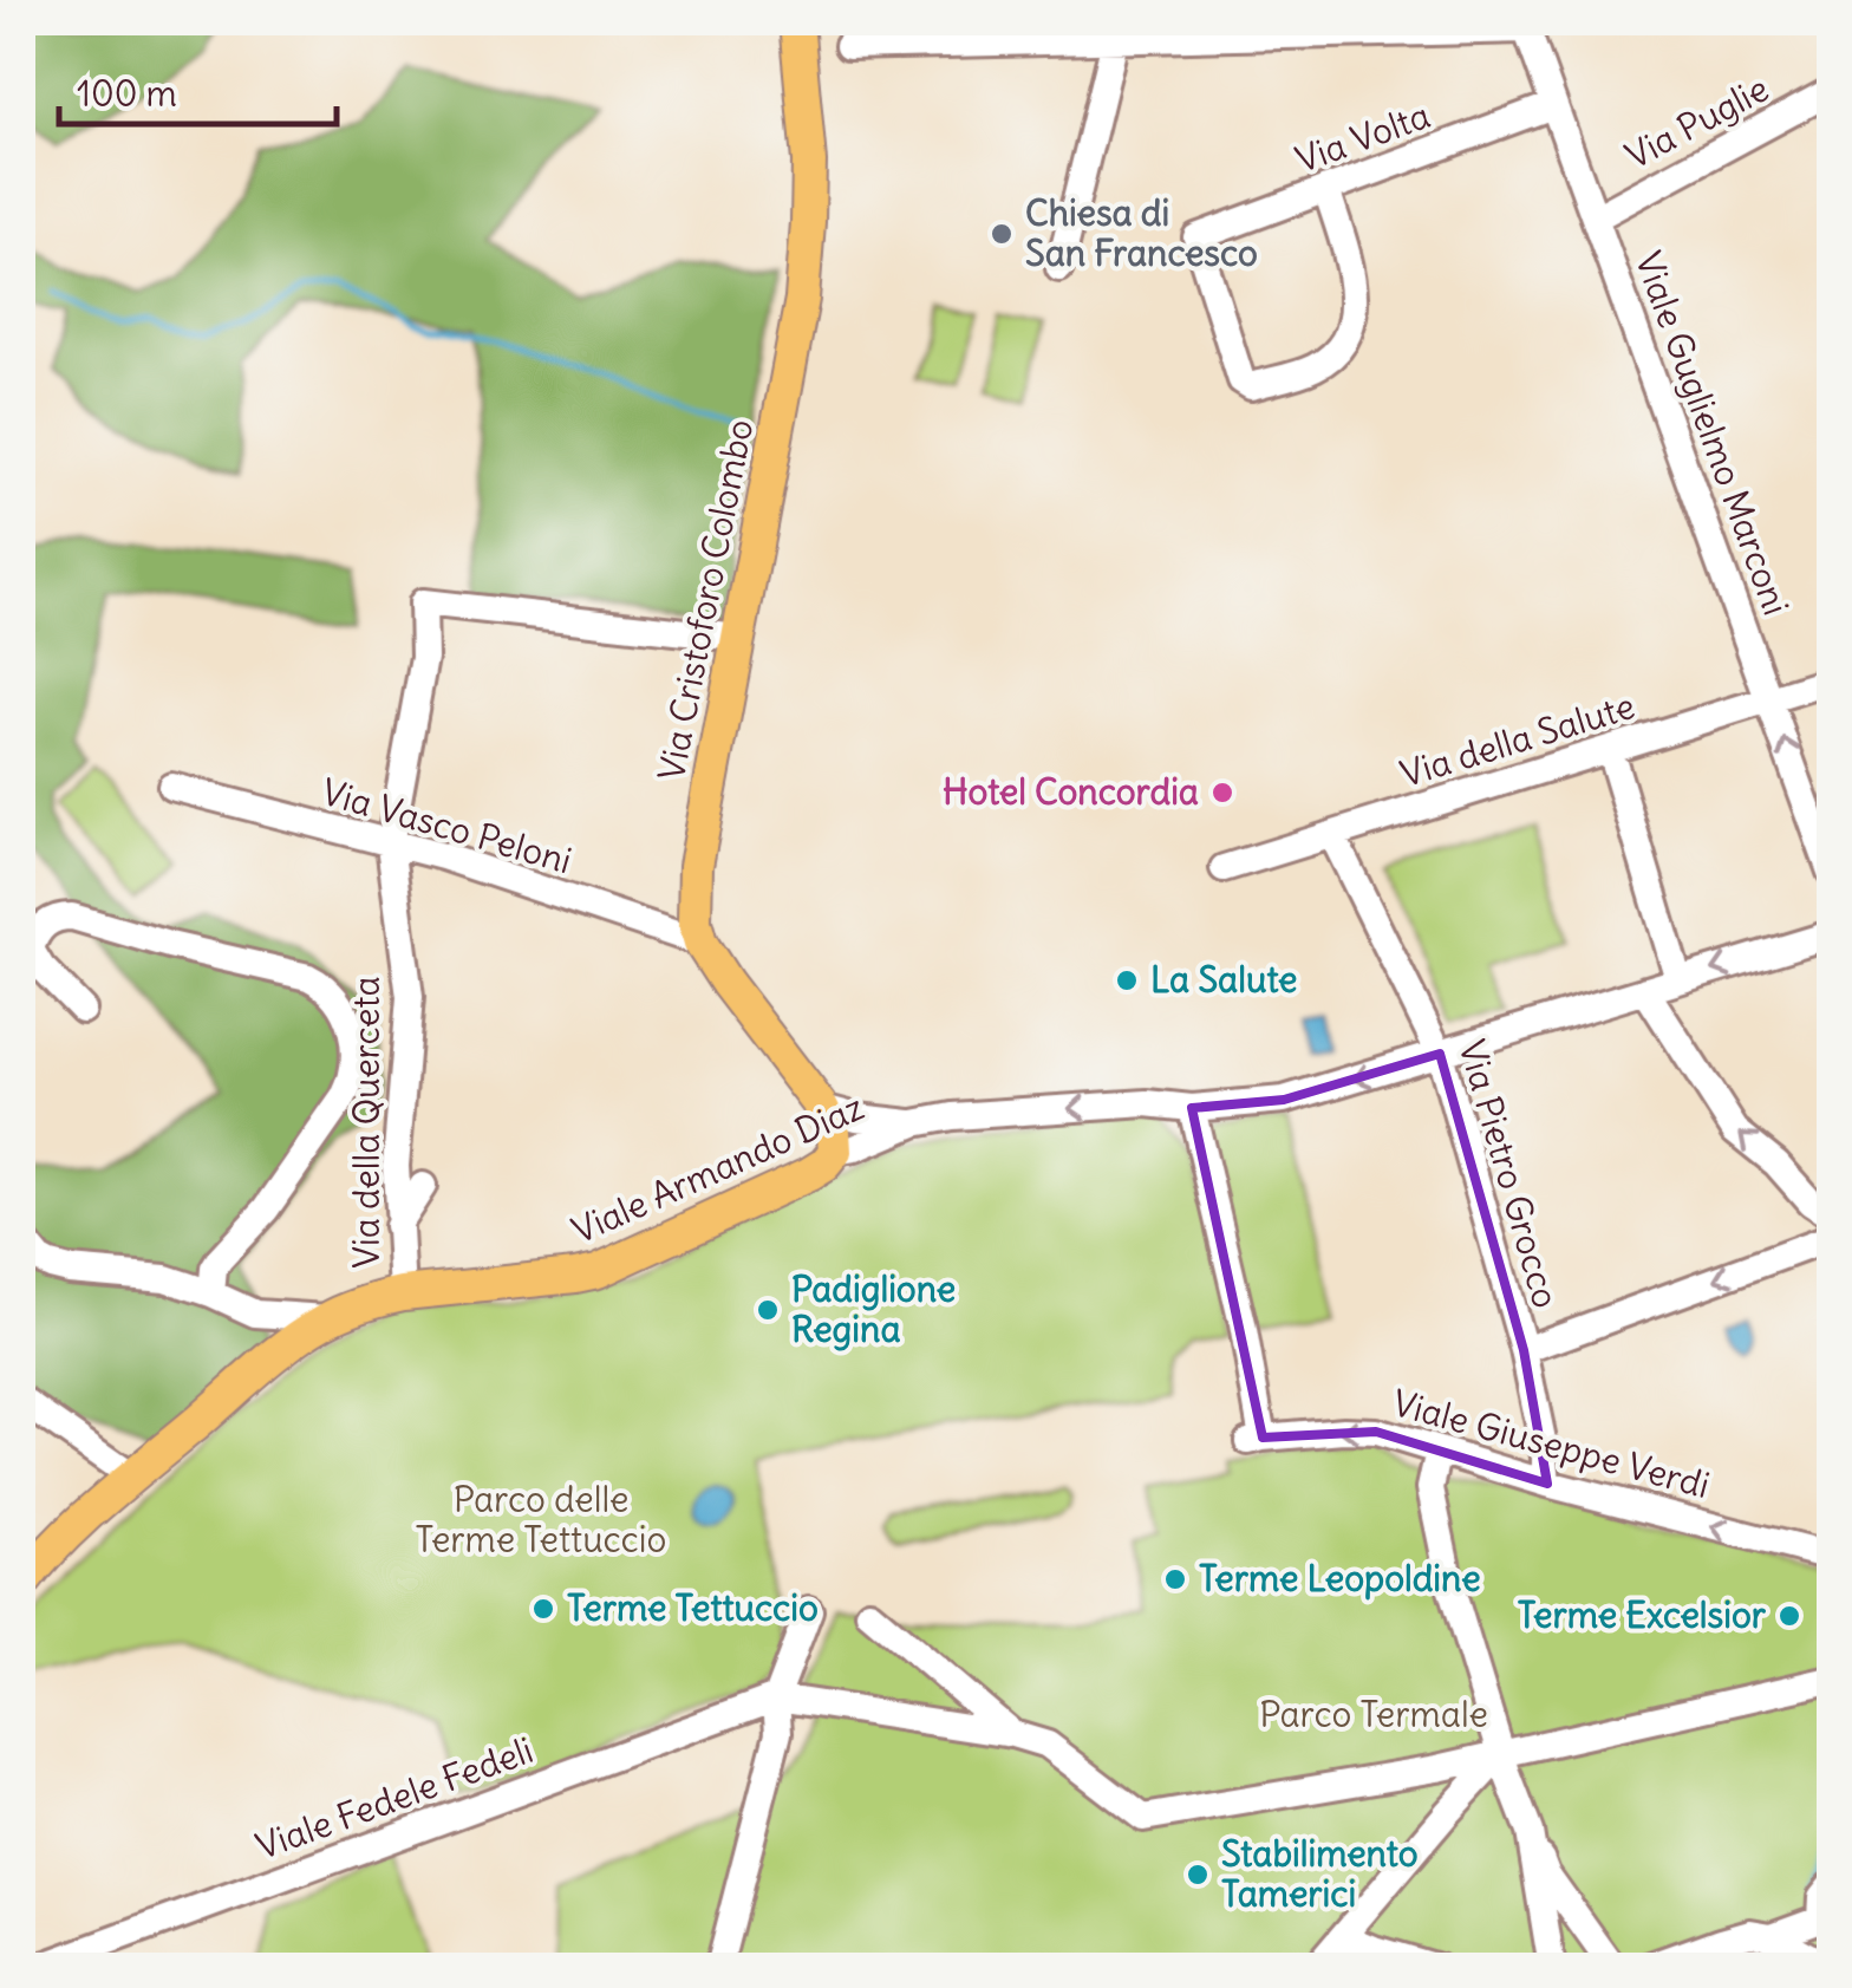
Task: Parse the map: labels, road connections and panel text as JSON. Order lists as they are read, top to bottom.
{
  "streets": {
    "main road": ["Via Cristoforo Colombo", "Viale Armando Diaz"],
    "street": [
      "Via Puglie",
      "Via Volta",
      "Viale Guglielmo Marconi",
      "Via della Salute",
      "Via Vasco Peloni",
      "Via della Querceta",
      "Via Pietro Grocco",
      "Viale Giuseppe Verdi",
      "Viale Fedele Fedeli"
    ]
  },
  "crossings": [
    ["Via Puglie", "Viale Guglielmo Marconi"],
    ["Via Volta", "Viale Guglielmo Marconi"],
    ["Viale Guglielmo Marconi", "Via della Salute"],
    ["Via Cristoforo Colombo", "Via Vasco Peloni"],
    ["Via Cristoforo Colombo", "Via della Querceta"],
    ["Via Cristoforo Colombo", "Viale Armando Diaz"],
    ["Via della Salute", "Via Pietro Grocco"],
    ["Via Vasco Peloni", "Via della Querceta"],
    ["Via della Querceta", "Viale Armando Diaz"],
    ["Viale Armando Diaz", "Via Pietro Grocco"],
    ["Viale Armando Diaz", "Viale Giuseppe Verdi"],
    ["Via Pietro Grocco", "Viale Giuseppe Verdi"]
  ],
  "one_way": ["Viale Giuseppe Verdi"],
  "parks": ["Parco delle Terme Tettuccio", "Parco Termale"],
  "places": [
    "Chiesa di San Francesco",
    "Hotel Concordia",
    "La Salute",
    "Padiglione Regina",
    "Terme Leopoldine",
    "Terme Tettuccio",
    "Terme Excelsior",
    "Stabilimento Tamerici"
  ],
  "scale_bar": "100 m"
}
